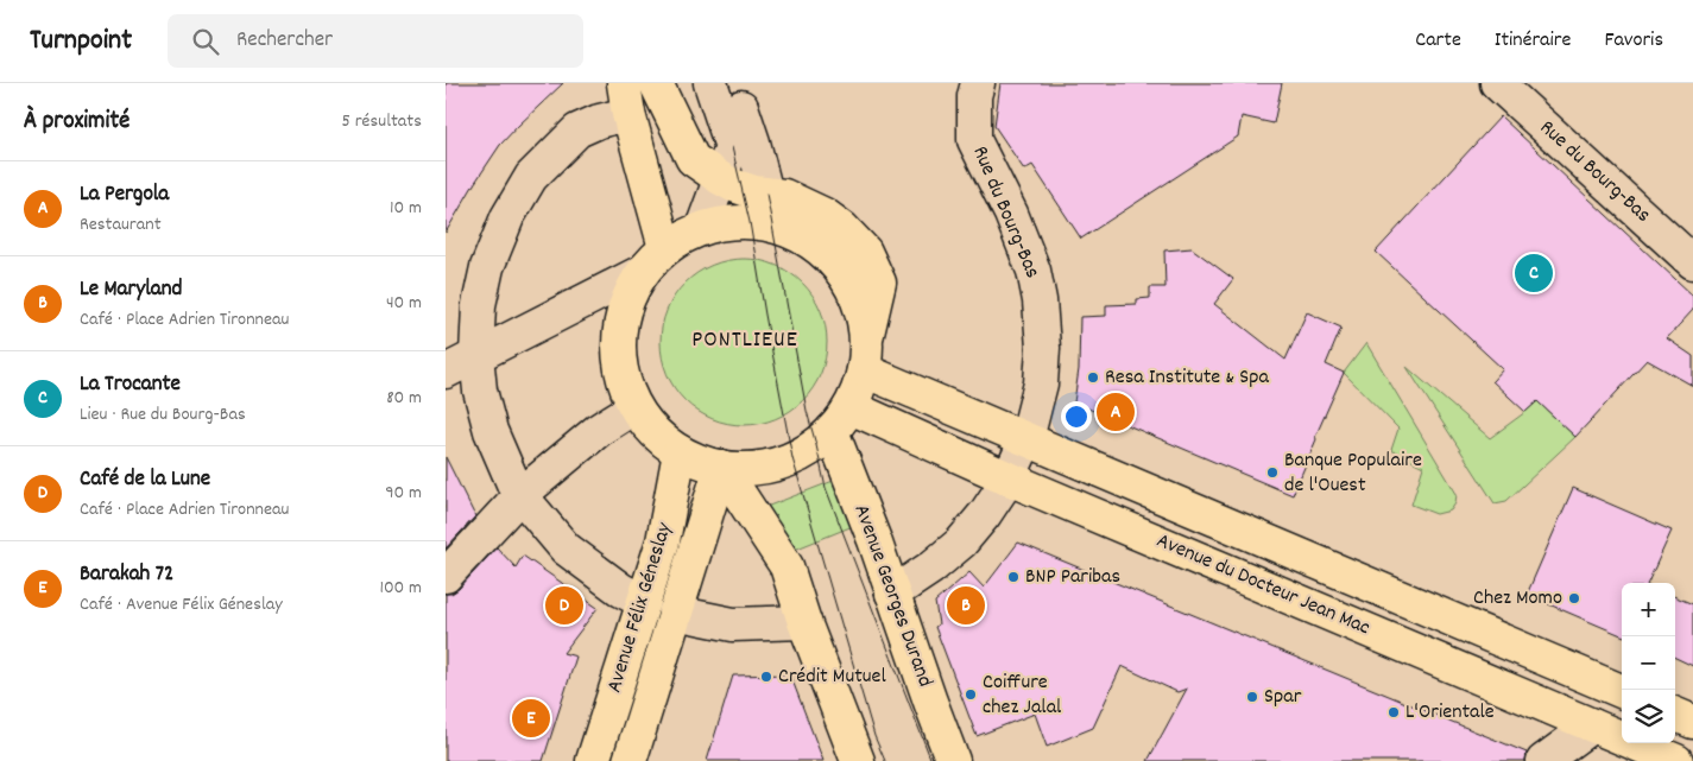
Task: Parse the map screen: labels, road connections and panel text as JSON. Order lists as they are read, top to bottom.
{
  "streets": {
    "main road": ["Avenue du Docteur Jean Mac", "Avenue Georges Durand", "Avenue Félix Géneslay"],
    "street": ["Rue du Bourg-Bas"]
  },
  "crossings": [
    ["Rue du Bourg-Bas", "Avenue du Docteur Jean Mac"],
    ["Rue du Bourg-Bas", "Avenue Georges Durand"],
    ["Avenue du Docteur Jean Mac", "Avenue Georges Durand"]
  ],
  "districts": ["PONTLIEUE"],
  "places": [
    "Resa Institute & Spa",
    "Banque Populaire de l'Ouest",
    "BNP Paribas",
    "Chez Momo",
    "Crédit Mutuel",
    "Coiffure chez Jalal",
    "Spar",
    "L'Orientale"
  ],
  "page": {
    "header": "Turnpoint",
    "search": "Rechercher",
    "nav": ["Carte", "Itinéraire", "Favoris"],
    "heading": ["À proximité", "5 résultats"],
    "list": [
      {
        "mark": "A",
        "name": "La Pergola",
        "note": "Restaurant",
        "value": "10 m"
      },
      {
        "mark": "B",
        "name": "Le Maryland",
        "note": "Café · Place Adrien Tironneau",
        "value": "40 m"
      },
      {
        "mark": "C",
        "name": "La Trocante",
        "note": "Lieu · Rue du Bourg-Bas",
        "value": "80 m"
      },
      {
        "mark": "D",
        "name": "Café de la Lune",
        "note": "Café · Place Adrien Tironneau",
        "value": "90 m"
      },
      {
        "mark": "E",
        "name": "Barakah 72",
        "note": "Café · Avenue Félix Géneslay",
        "value": "100 m"
      }
    ],
    "pins": [
      "C",
      "A",
      "B",
      "D",
      "E"
    ],
    "map_buttons": ["+", "−"]
  }
}
